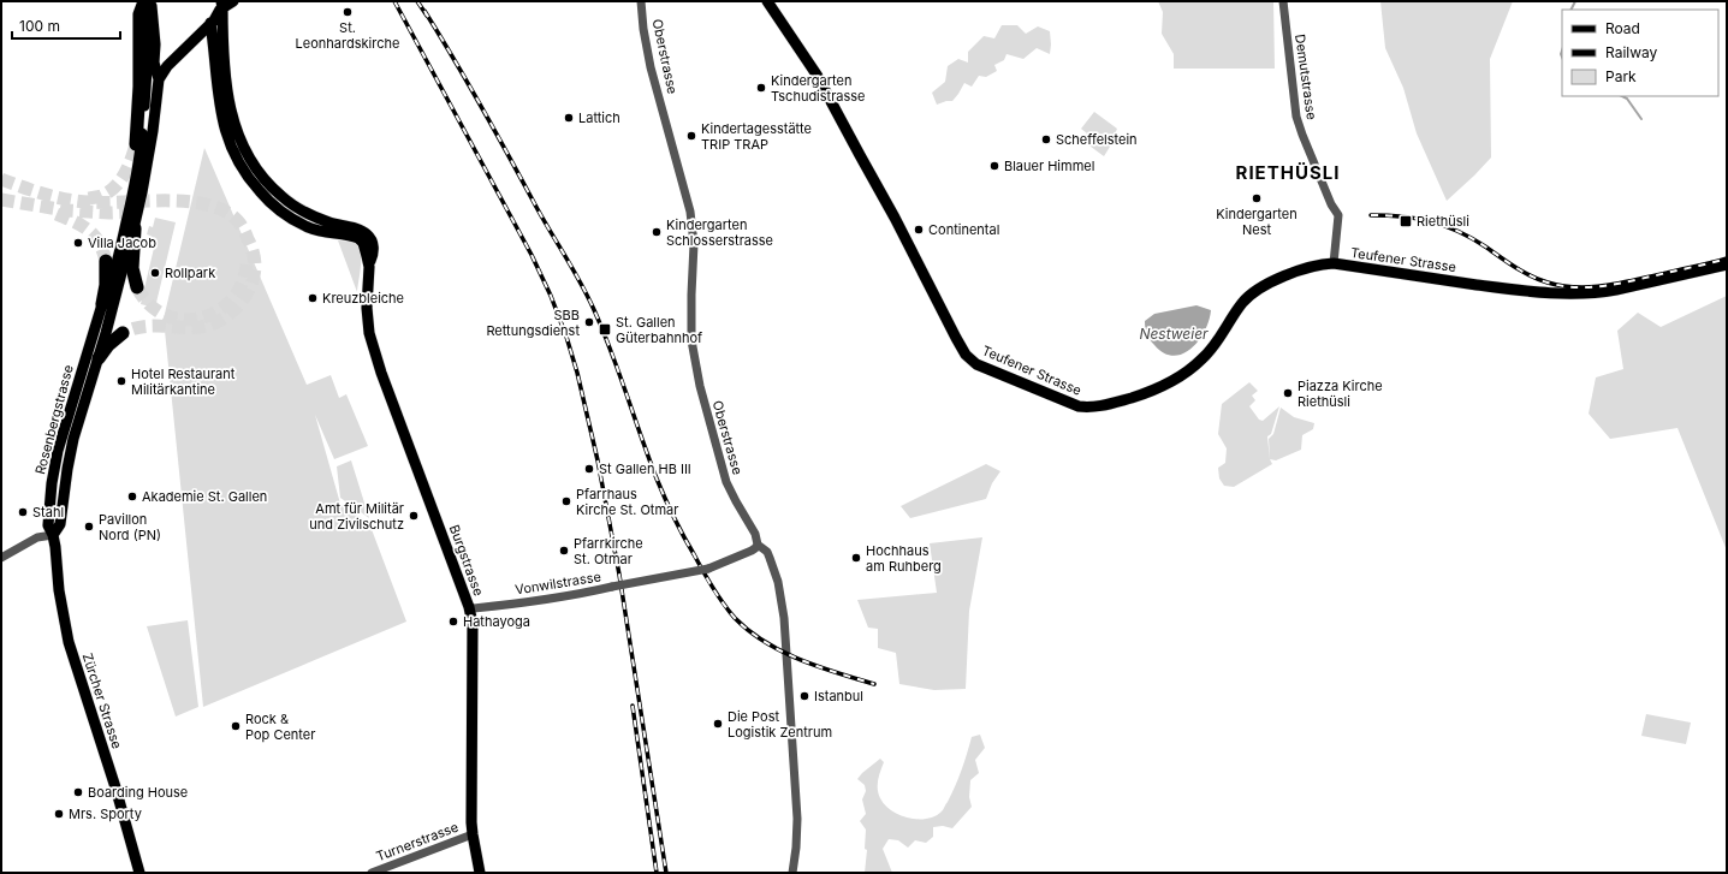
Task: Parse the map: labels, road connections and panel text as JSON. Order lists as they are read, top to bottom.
{
  "streets": {
    "main road": [
      "Teufener Strasse",
      "Rosenbergstrasse",
      "Burgstrasse",
      "Zürcher Strasse"
    ],
    "street": [
      "Oberstrasse",
      "Demutstrasse",
      "Vonwilstrasse",
      "Turnerstrasse"
    ]
  },
  "crossings": [
    ["Oberstrasse", "Vonwilstrasse"],
    ["Demutstrasse", "Teufener Strasse"],
    ["Rosenbergstrasse", "Zürcher Strasse"],
    ["Burgstrasse", "Vonwilstrasse"],
    ["Burgstrasse", "Turnerstrasse"]
  ],
  "districts": ["RIETHÜSLI"],
  "water": ["Nestweier"],
  "places": {
    "other": [
      "St. Leonhardskirche",
      "Kindergarten Tschudistrasse",
      "Lattich",
      "Kindertagesstätte TRIP TRAP",
      "Scheffelstein",
      "Blauer Himmel",
      "Kindergarten Nest",
      "Continental",
      "Kindergarten Schlosserstrasse",
      "Villa Jacob",
      "Rollpark",
      "Kreuzbleiche",
      "SBB Rettungsdienst",
      "Hotel Restaurant Militärkantine",
      "Piazza Kirche Riethüsli",
      "St Gallen HB III",
      "Akademie St. Gallen",
      "Pfarrhaus Kirche St. Otmar",
      "Stahl",
      "Amt für Militär und Zivilschutz",
      "Pavillon Nord (PN)",
      "Pfarrkirche St. Otmar",
      "Hochhaus am Ruhberg",
      "Hathayoga",
      "Istanbul",
      "Die Post Logistik Zentrum",
      "Rock & Pop Center",
      "Boarding House",
      "Mrs. Sporty"
    ],
    "transit": ["Riethüsli", "St. Gallen Güterbahnhof"]
  },
  "legend": ["Road", "Railway", "Park"],
  "scale_bar": "100 m"
}
